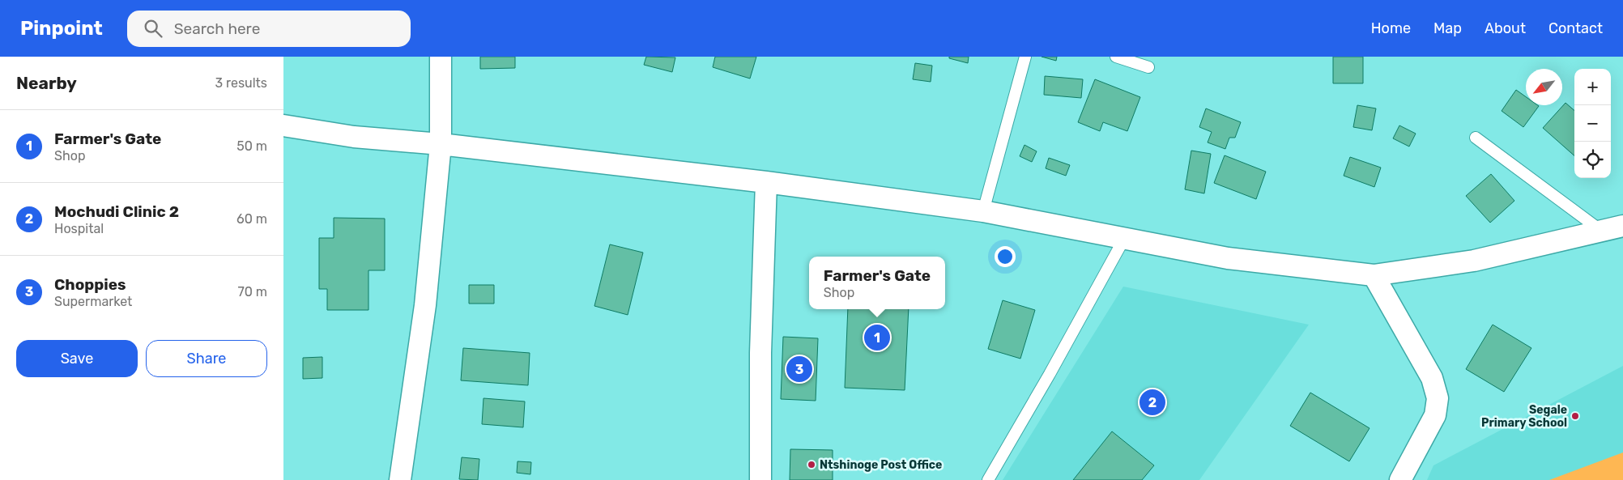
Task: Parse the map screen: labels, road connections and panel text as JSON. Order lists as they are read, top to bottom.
{
  "places": ["Segale Primary School", "Ntshinoge Post Office"],
  "north": "bottom left",
  "page": {
    "header": "Pinpoint",
    "search": "Search here",
    "nav": [
      "Home",
      "Map",
      "About",
      "Contact"
    ],
    "heading": ["Nearby", "3 results"],
    "map_buttons": ["+", "−"],
    "list": [
      {
        "mark": "1",
        "name": "Farmer's Gate",
        "note": "Shop",
        "value": "50 m"
      },
      {
        "mark": "2",
        "name": "Mochudi Clinic 2",
        "note": "Hospital",
        "value": "60 m"
      },
      {
        "mark": "3",
        "name": "Choppies",
        "note": "Supermarket",
        "value": "70 m"
      }
    ],
    "popup": ["Farmer's Gate", "Shop"],
    "pins": ["1", "3", "2"],
    "buttons": ["Save", "Share"]
  }
}
